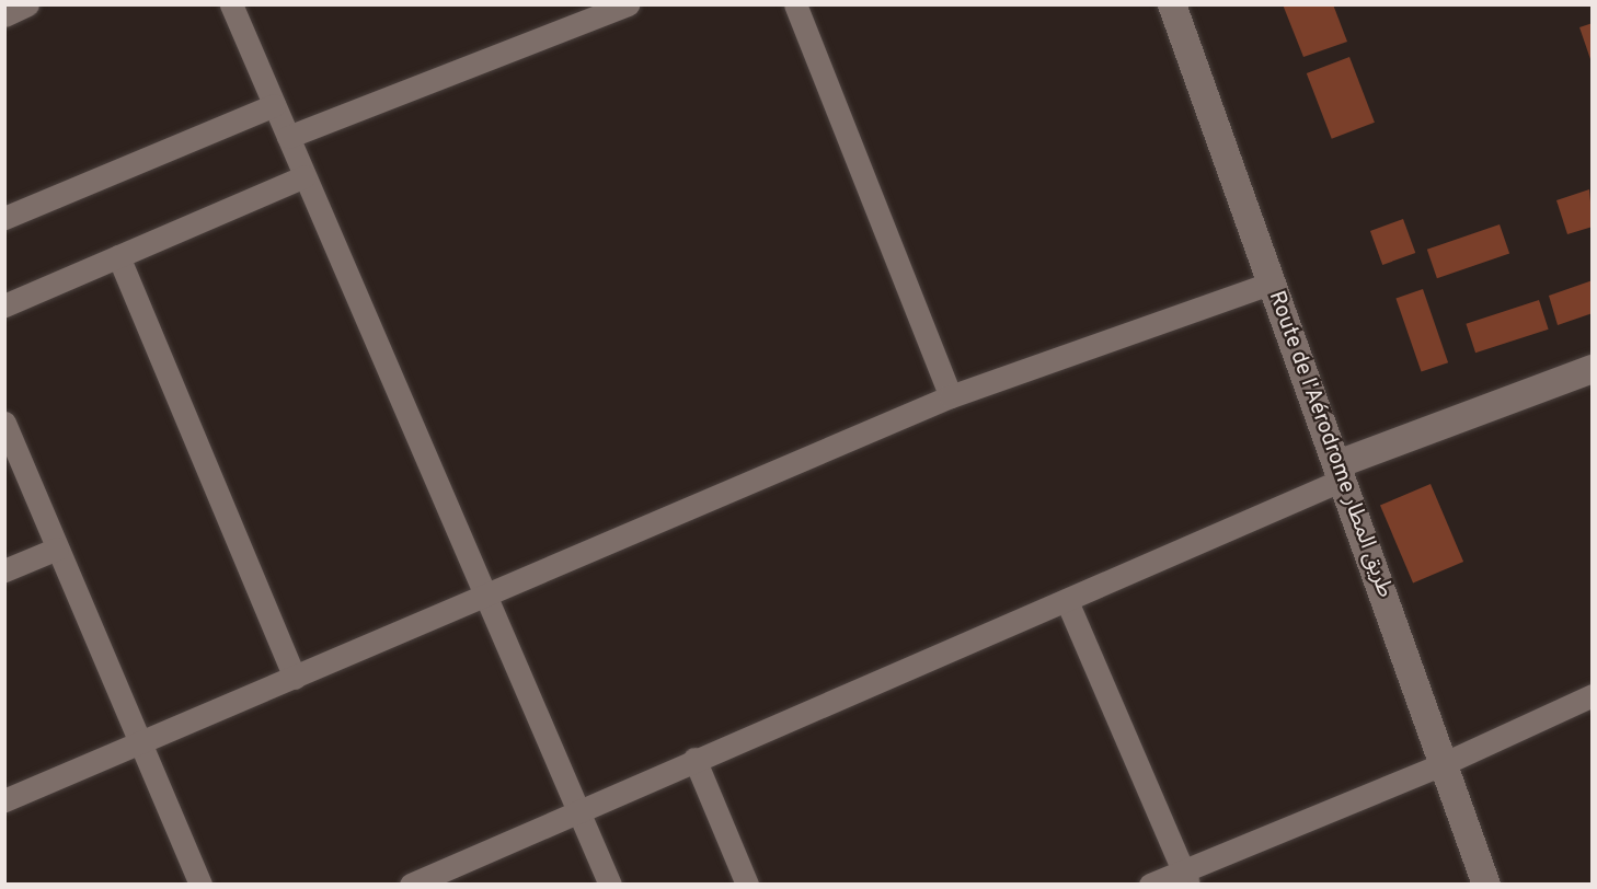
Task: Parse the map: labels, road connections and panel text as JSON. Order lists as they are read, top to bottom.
{
  "streets": {
    "street": ["Route de l'Aérodrome طريق المطار"]
  }
}
